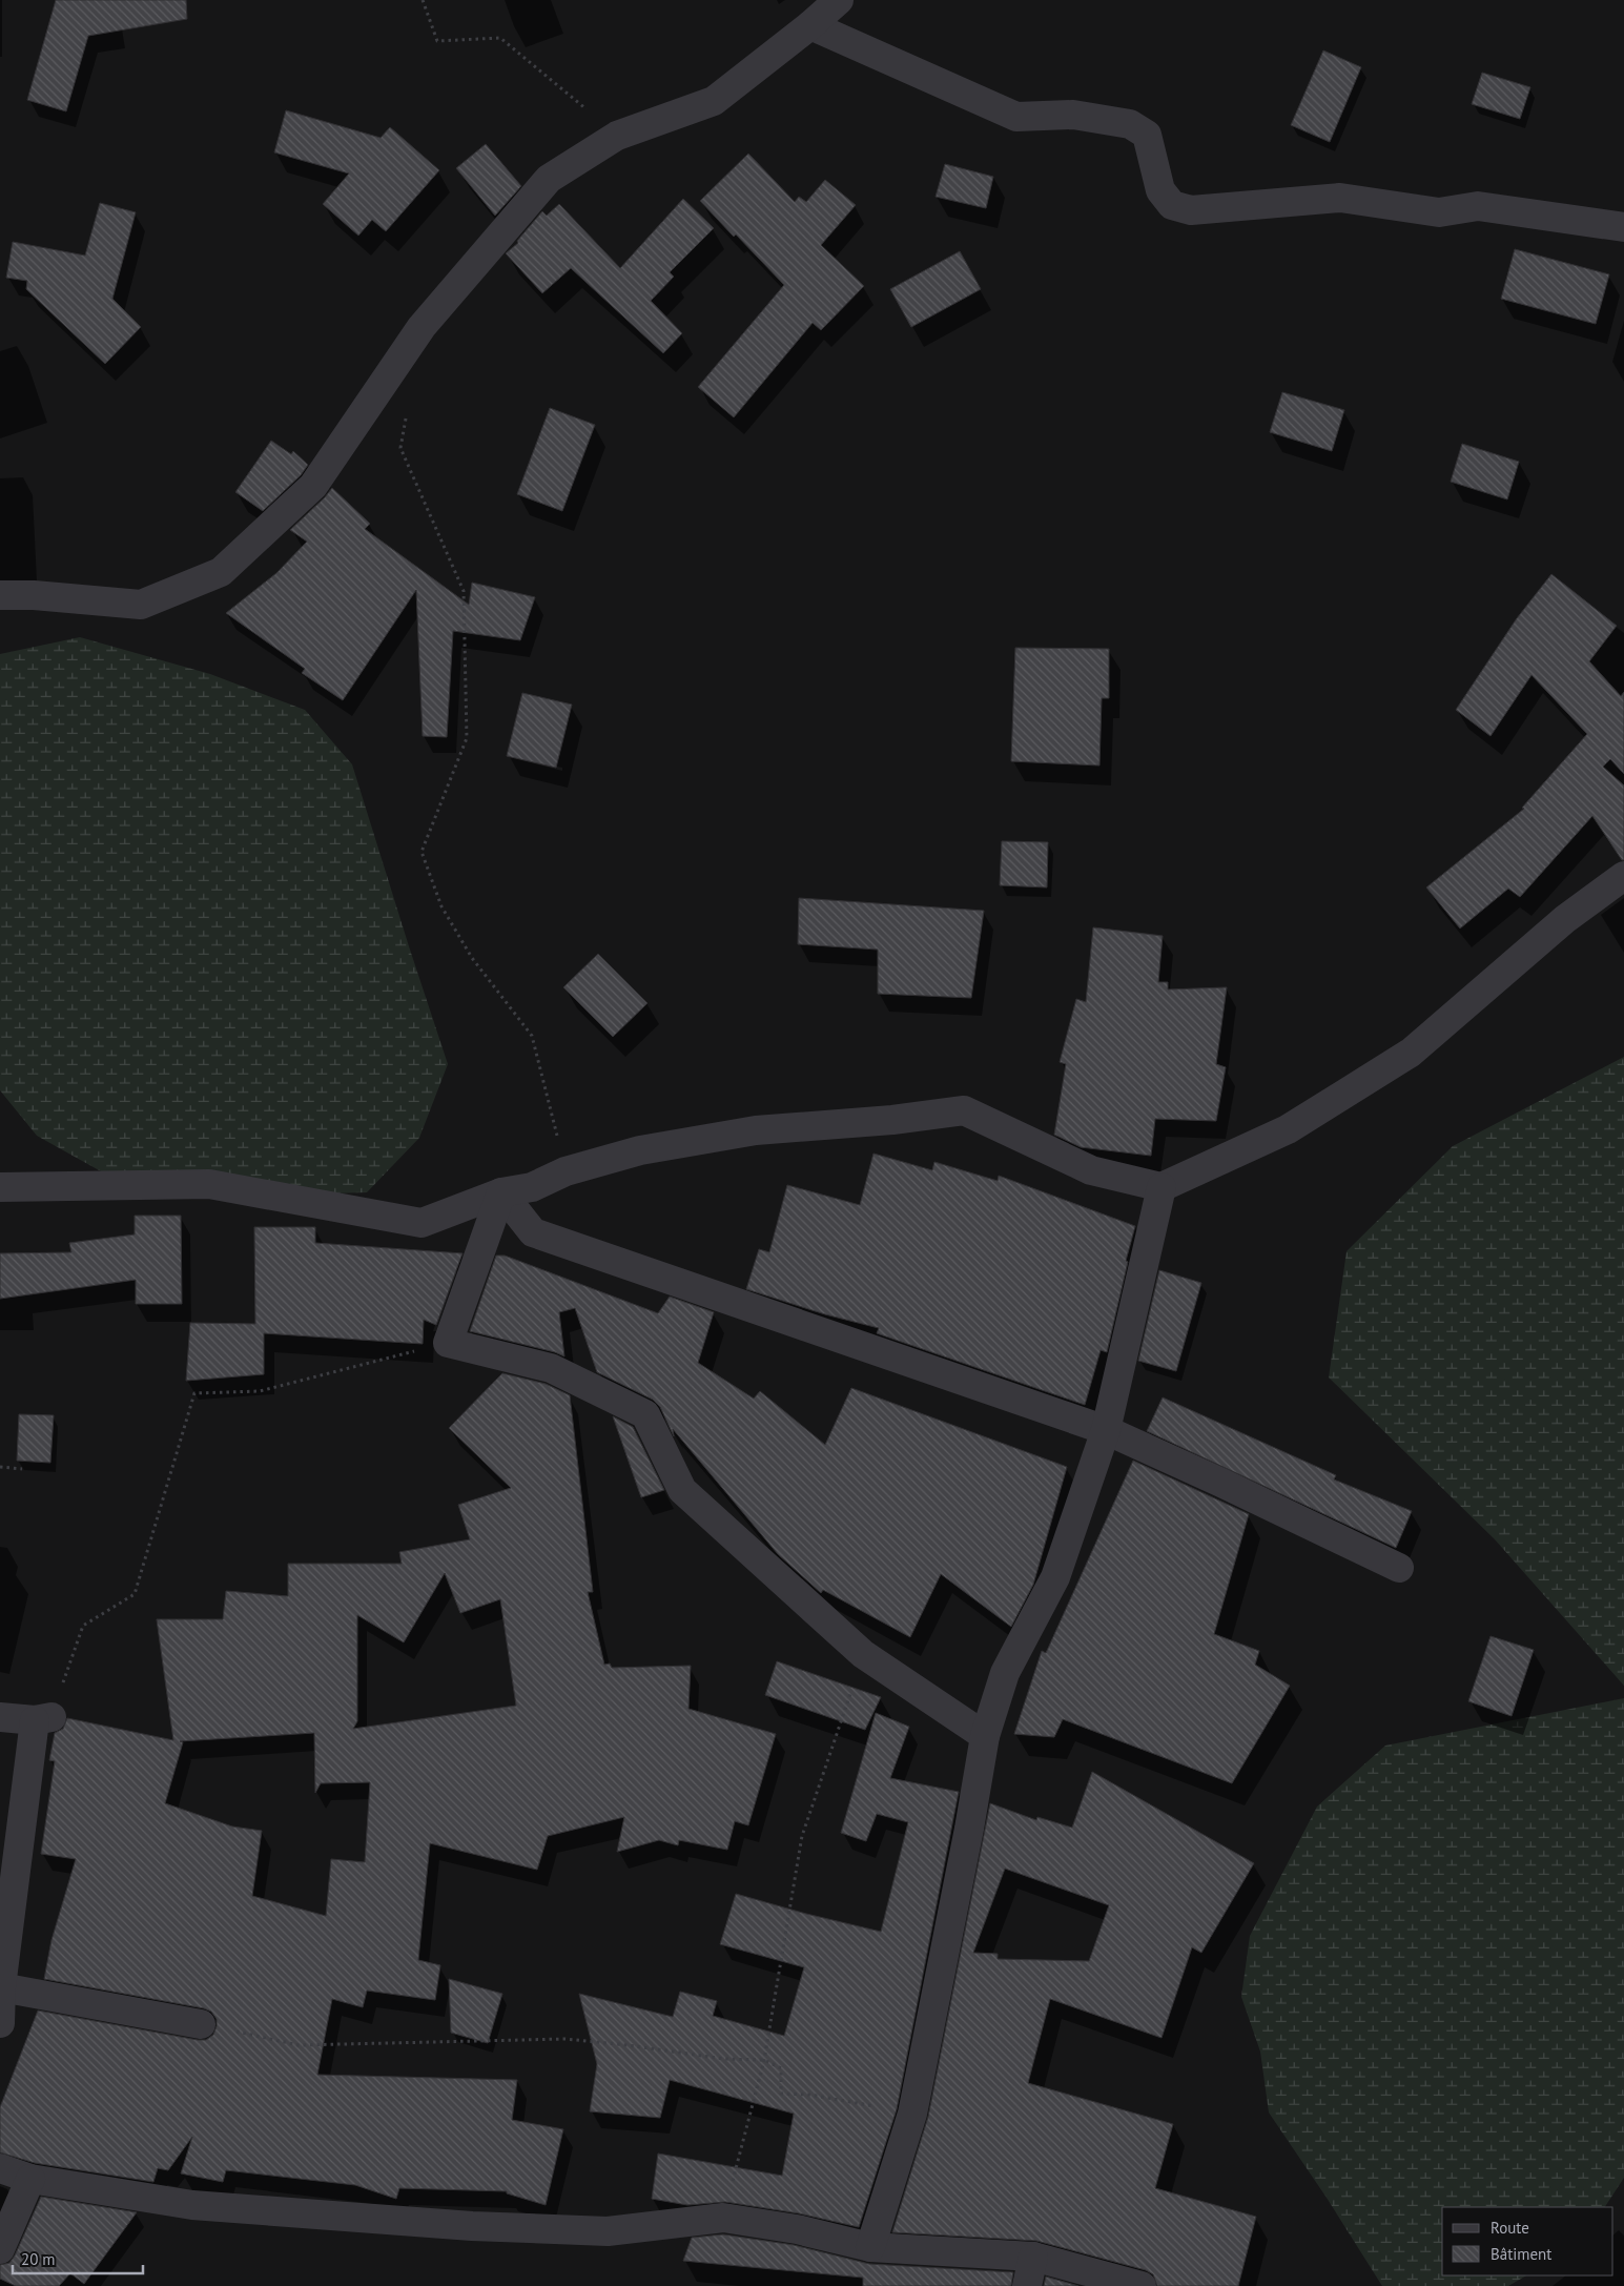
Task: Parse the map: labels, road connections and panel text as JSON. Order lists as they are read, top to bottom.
{
  "legend": ["Route", "Bâtiment"],
  "scale_bar": "20 m"
}
